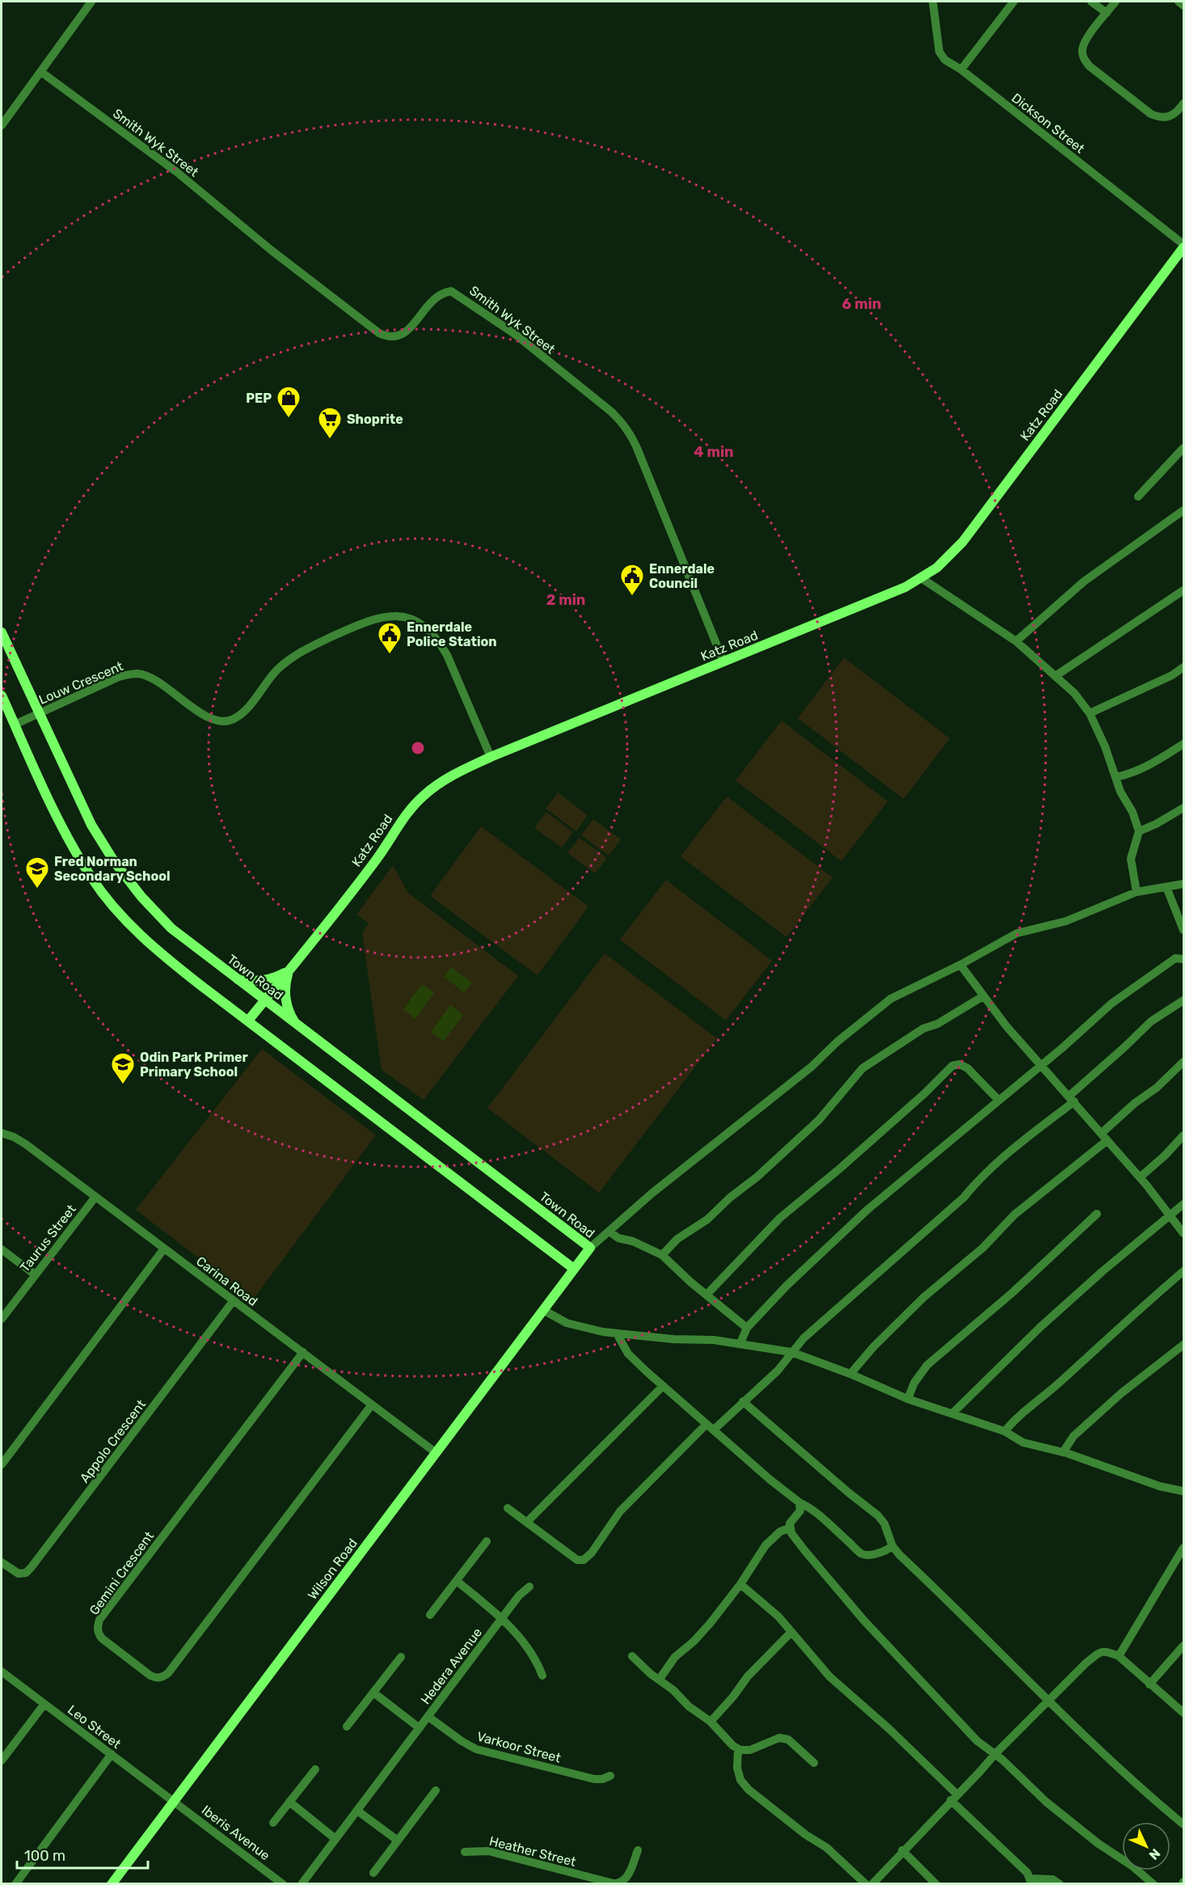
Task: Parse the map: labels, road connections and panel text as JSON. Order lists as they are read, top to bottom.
{
  "streets": {
    "street": [
      "Dickson Street",
      "Smith Wyk Street",
      "Katz Road",
      "Louw Crescent",
      "Town Road",
      "Taurus Street",
      "Carina Road",
      "Appolo Crescent",
      "Wilson Road",
      "Gemini Crescent",
      "Hedera Avenue",
      "Leo Street",
      "Varkoor Street",
      "Iberis Avenue",
      "Heather Street"
    ]
  },
  "crossings": [
    ["Smith Wyk Street", "Katz Road"],
    ["Katz Road", "Louw Crescent"],
    ["Katz Road", "Town Road"],
    ["Louw Crescent", "Town Road"],
    ["Town Road", "Wilson Road"],
    ["Taurus Street", "Carina Road"],
    ["Carina Road", "Appolo Crescent"],
    ["Carina Road", "Wilson Road"],
    ["Carina Road", "Gemini Crescent"],
    ["Wilson Road", "Leo Street"],
    ["Wilson Road", "Iberis Avenue"],
    ["Hedera Avenue", "Varkoor Street"],
    ["Leo Street", "Iberis Avenue"]
  ],
  "places": {
    "shop": ["PEP"],
    "supermarket": ["Shoprite"],
    "public building": ["Ennerdale Council", "Ennerdale Police Station"],
    "school or university": ["Fred Norman Secondary School", "Odin Park Primer Primary School"]
  },
  "scale_bar": "100 m",
  "north": "bottom right",
  "rings": ["6 min", "4 min", "2 min"]
}
